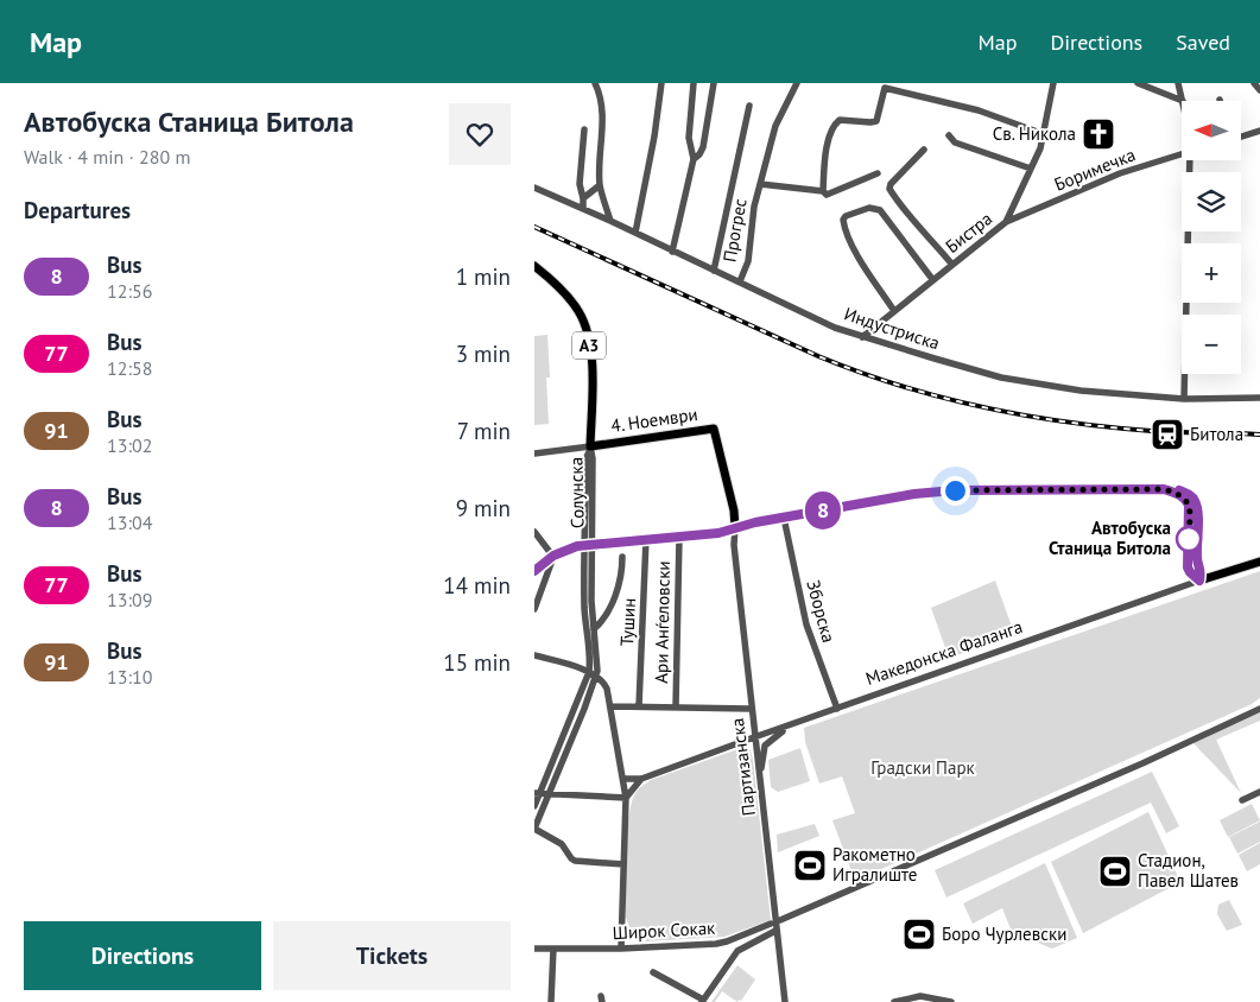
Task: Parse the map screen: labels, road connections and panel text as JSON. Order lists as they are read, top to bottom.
{
  "streets": {
    "main road": ["A3", "4. Ноември", "Македонска Фаланга"],
    "street": [
      "Боримечка",
      "Прогрес",
      "Бистра",
      "Индустриска",
      "Солунска",
      "Зборска",
      "Тушин",
      "Ари Анѓеловски",
      "Партизанска",
      "Широк Сокак"
    ]
  },
  "crossings": [
    ["Боримечка", "Бистра"],
    ["Прогрес", "Индустриска"],
    ["Бистра", "Индустриска"],
    ["A3", "4. Ноември"],
    ["A3", "Солунска"],
    ["4. Ноември", "Солунска"],
    ["4. Ноември", "Партизанска"],
    ["Зборска", "Македонска Фаланга"],
    ["Македонска Фаланга", "Партизанска"],
    ["Партизанска", "Широк Сокак"]
  ],
  "parks": ["Градски Парк"],
  "places": {
    "church": ["Св. Никола"],
    "station": ["Битола"],
    "other": ["Автобуска Станица Битола"],
    "sports": ["Ракометно Игралиште", "Стадион, Павел Шатев", "Боро Чурлевски"]
  },
  "lines": ["bus line 8"],
  "north": "left",
  "page": {
    "header": "Map",
    "nav": ["Map", "Directions", "Saved"],
    "heading": [
      ["Автобуска Станица Битола", "Walk · 4 min · 280 m"],
      "Departures"
    ],
    "on_map": "8",
    "map_buttons": ["+", "−"],
    "list": [
      {
        "mark": "8",
        "name": "Bus",
        "note": "12:56",
        "value": "1 min"
      },
      {
        "mark": "77",
        "name": "Bus",
        "note": "12:58",
        "value": "3 min"
      },
      {
        "mark": "91",
        "name": "Bus",
        "note": "13:02",
        "value": "7 min"
      },
      {
        "mark": "8",
        "name": "Bus",
        "note": "13:04",
        "value": "9 min"
      },
      {
        "mark": "77",
        "name": "Bus",
        "note": "13:09",
        "value": "14 min"
      },
      {
        "mark": "91",
        "name": "Bus",
        "note": "13:10",
        "value": "15 min"
      }
    ],
    "buttons": ["Directions", "Tickets"]
  }
}
